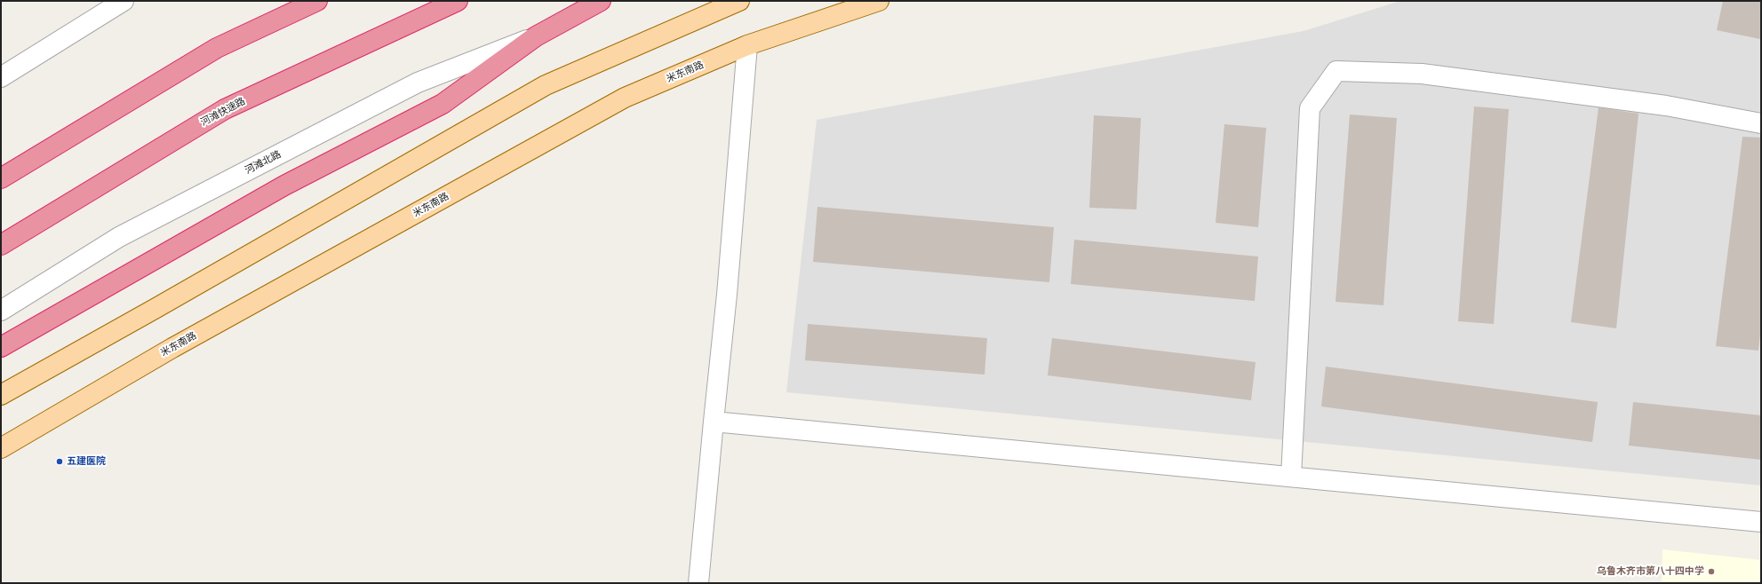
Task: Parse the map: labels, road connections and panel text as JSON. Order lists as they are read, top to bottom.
{
  "streets": {
    "highway": ["河滩快速路"],
    "main road": ["米东南路"],
    "street": ["河滩北路"]
  },
  "places": ["五建医院", "乌鲁木齐市第八十四中学"]
}
